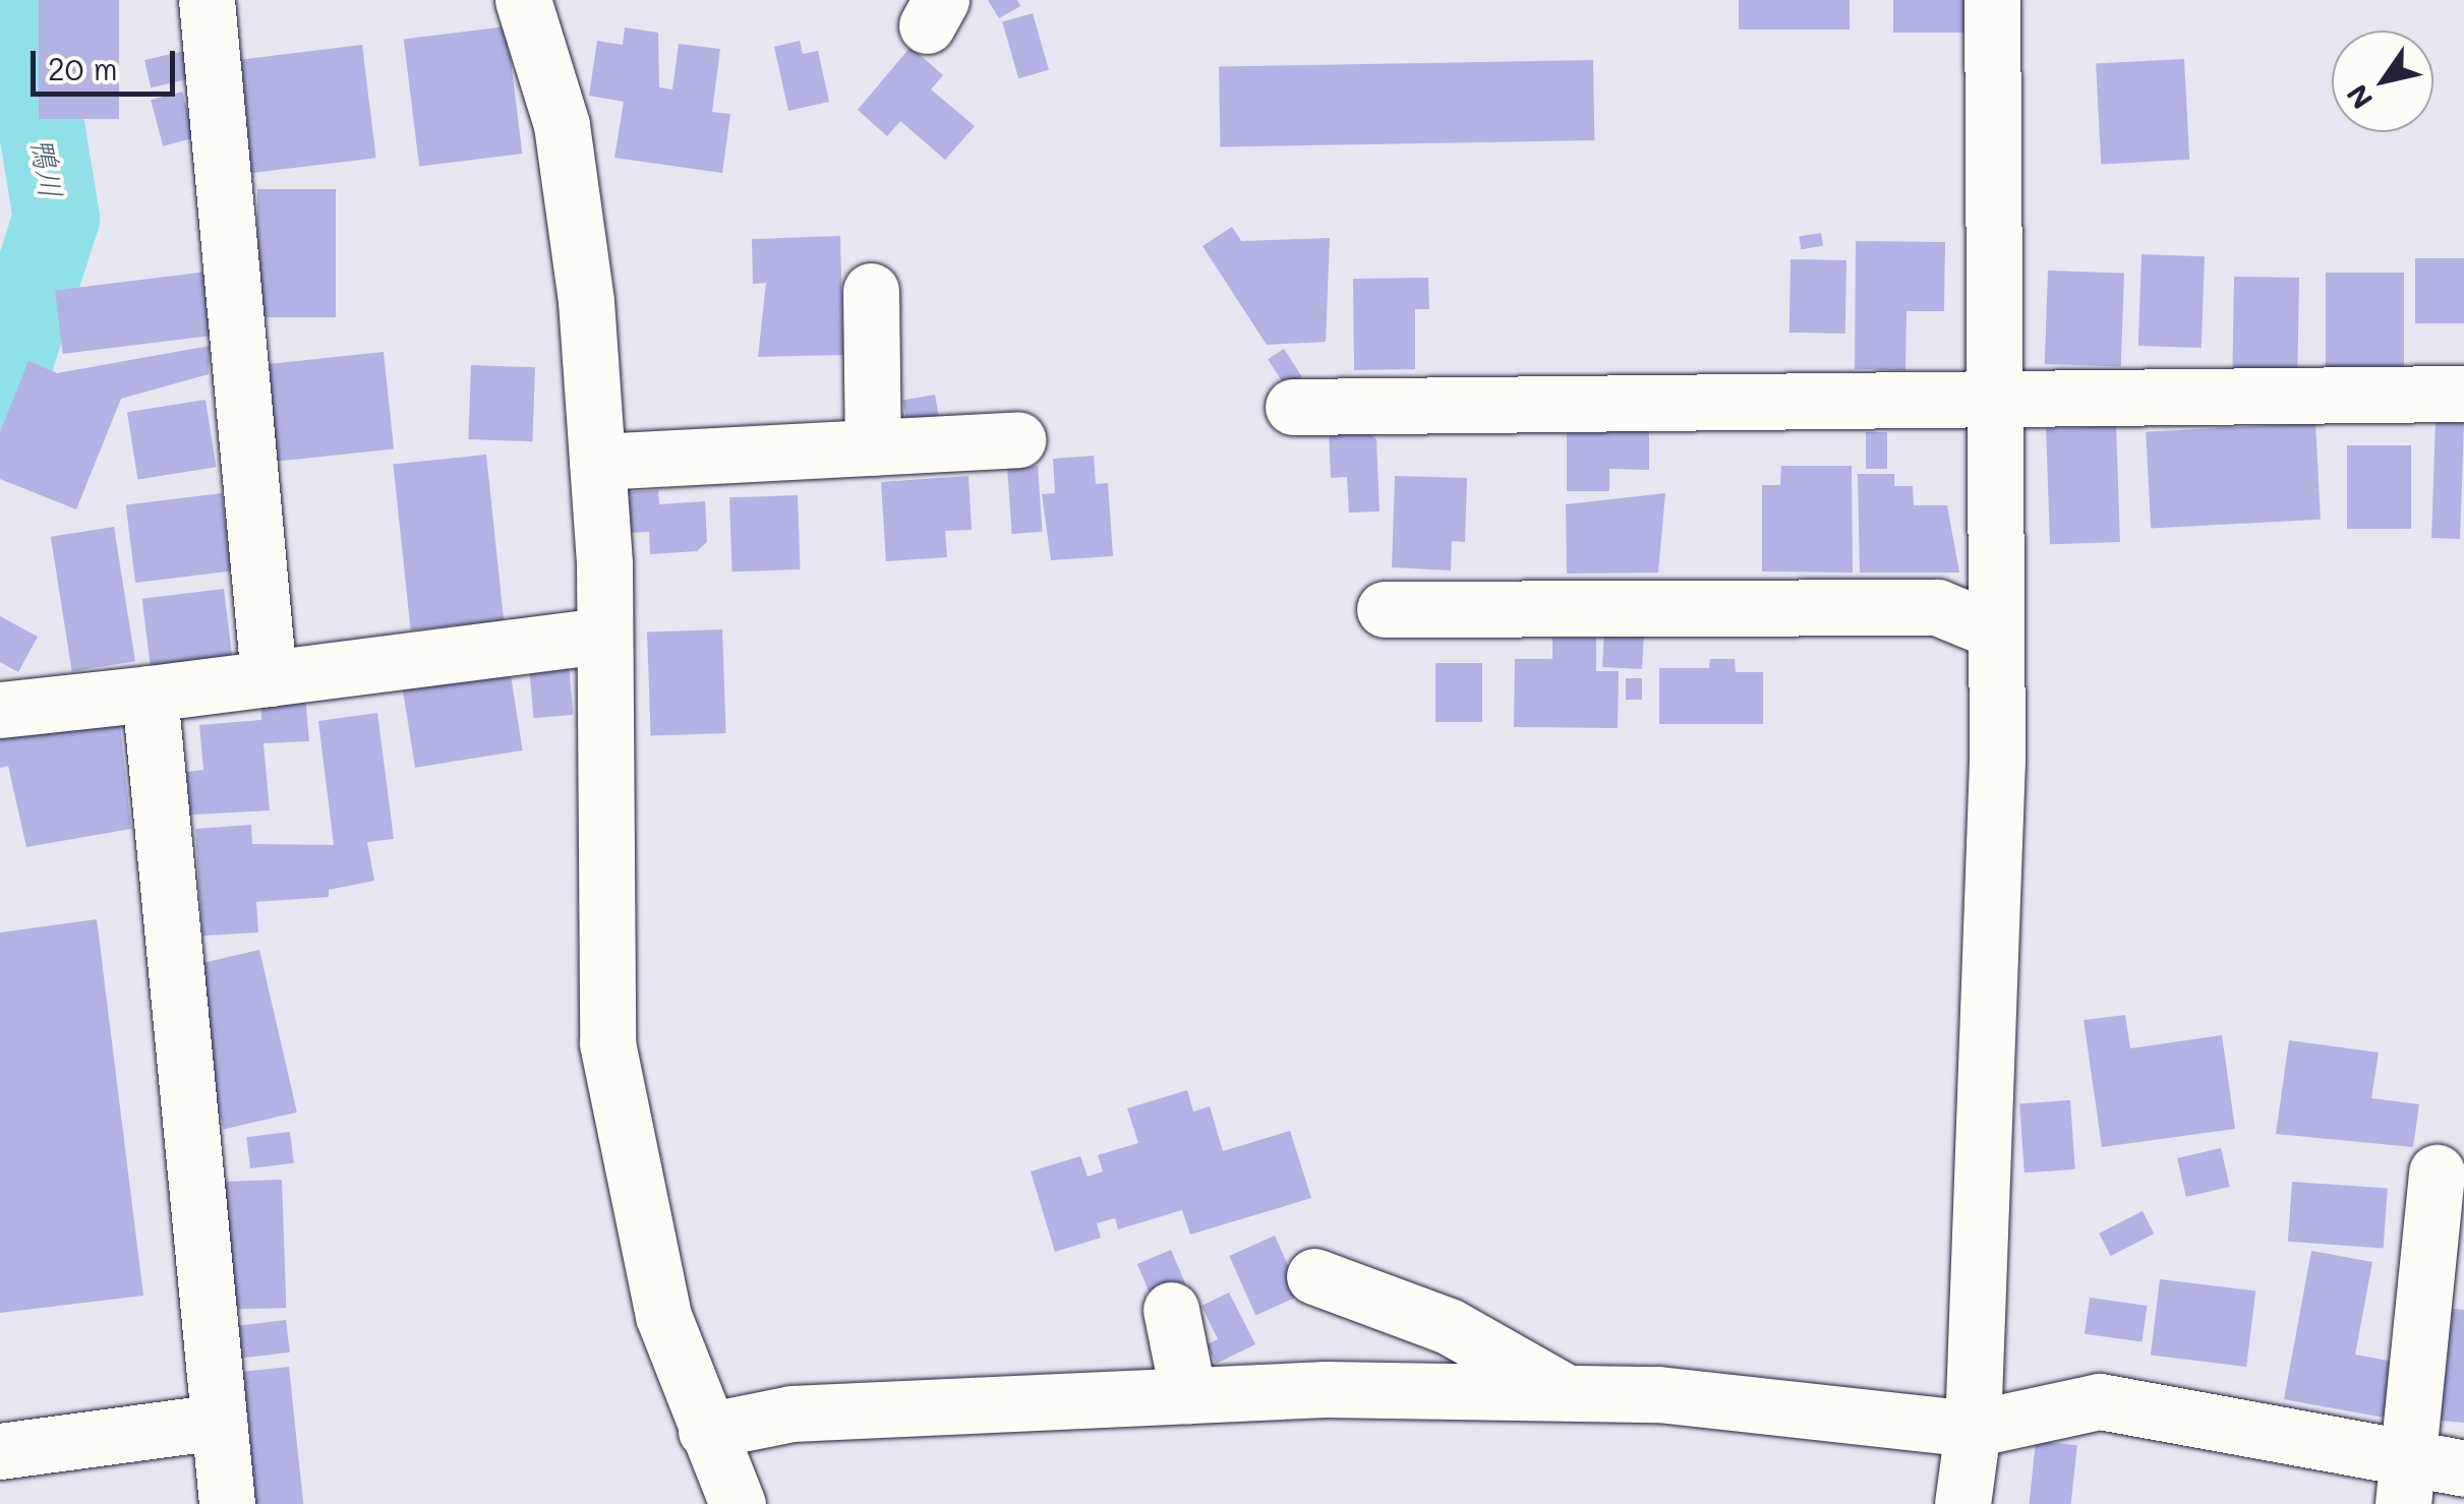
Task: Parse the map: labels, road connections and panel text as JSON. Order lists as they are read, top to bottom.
{
  "water": ["鴨川"],
  "scale_bar": "20 m",
  "north": "bottom left"
}
